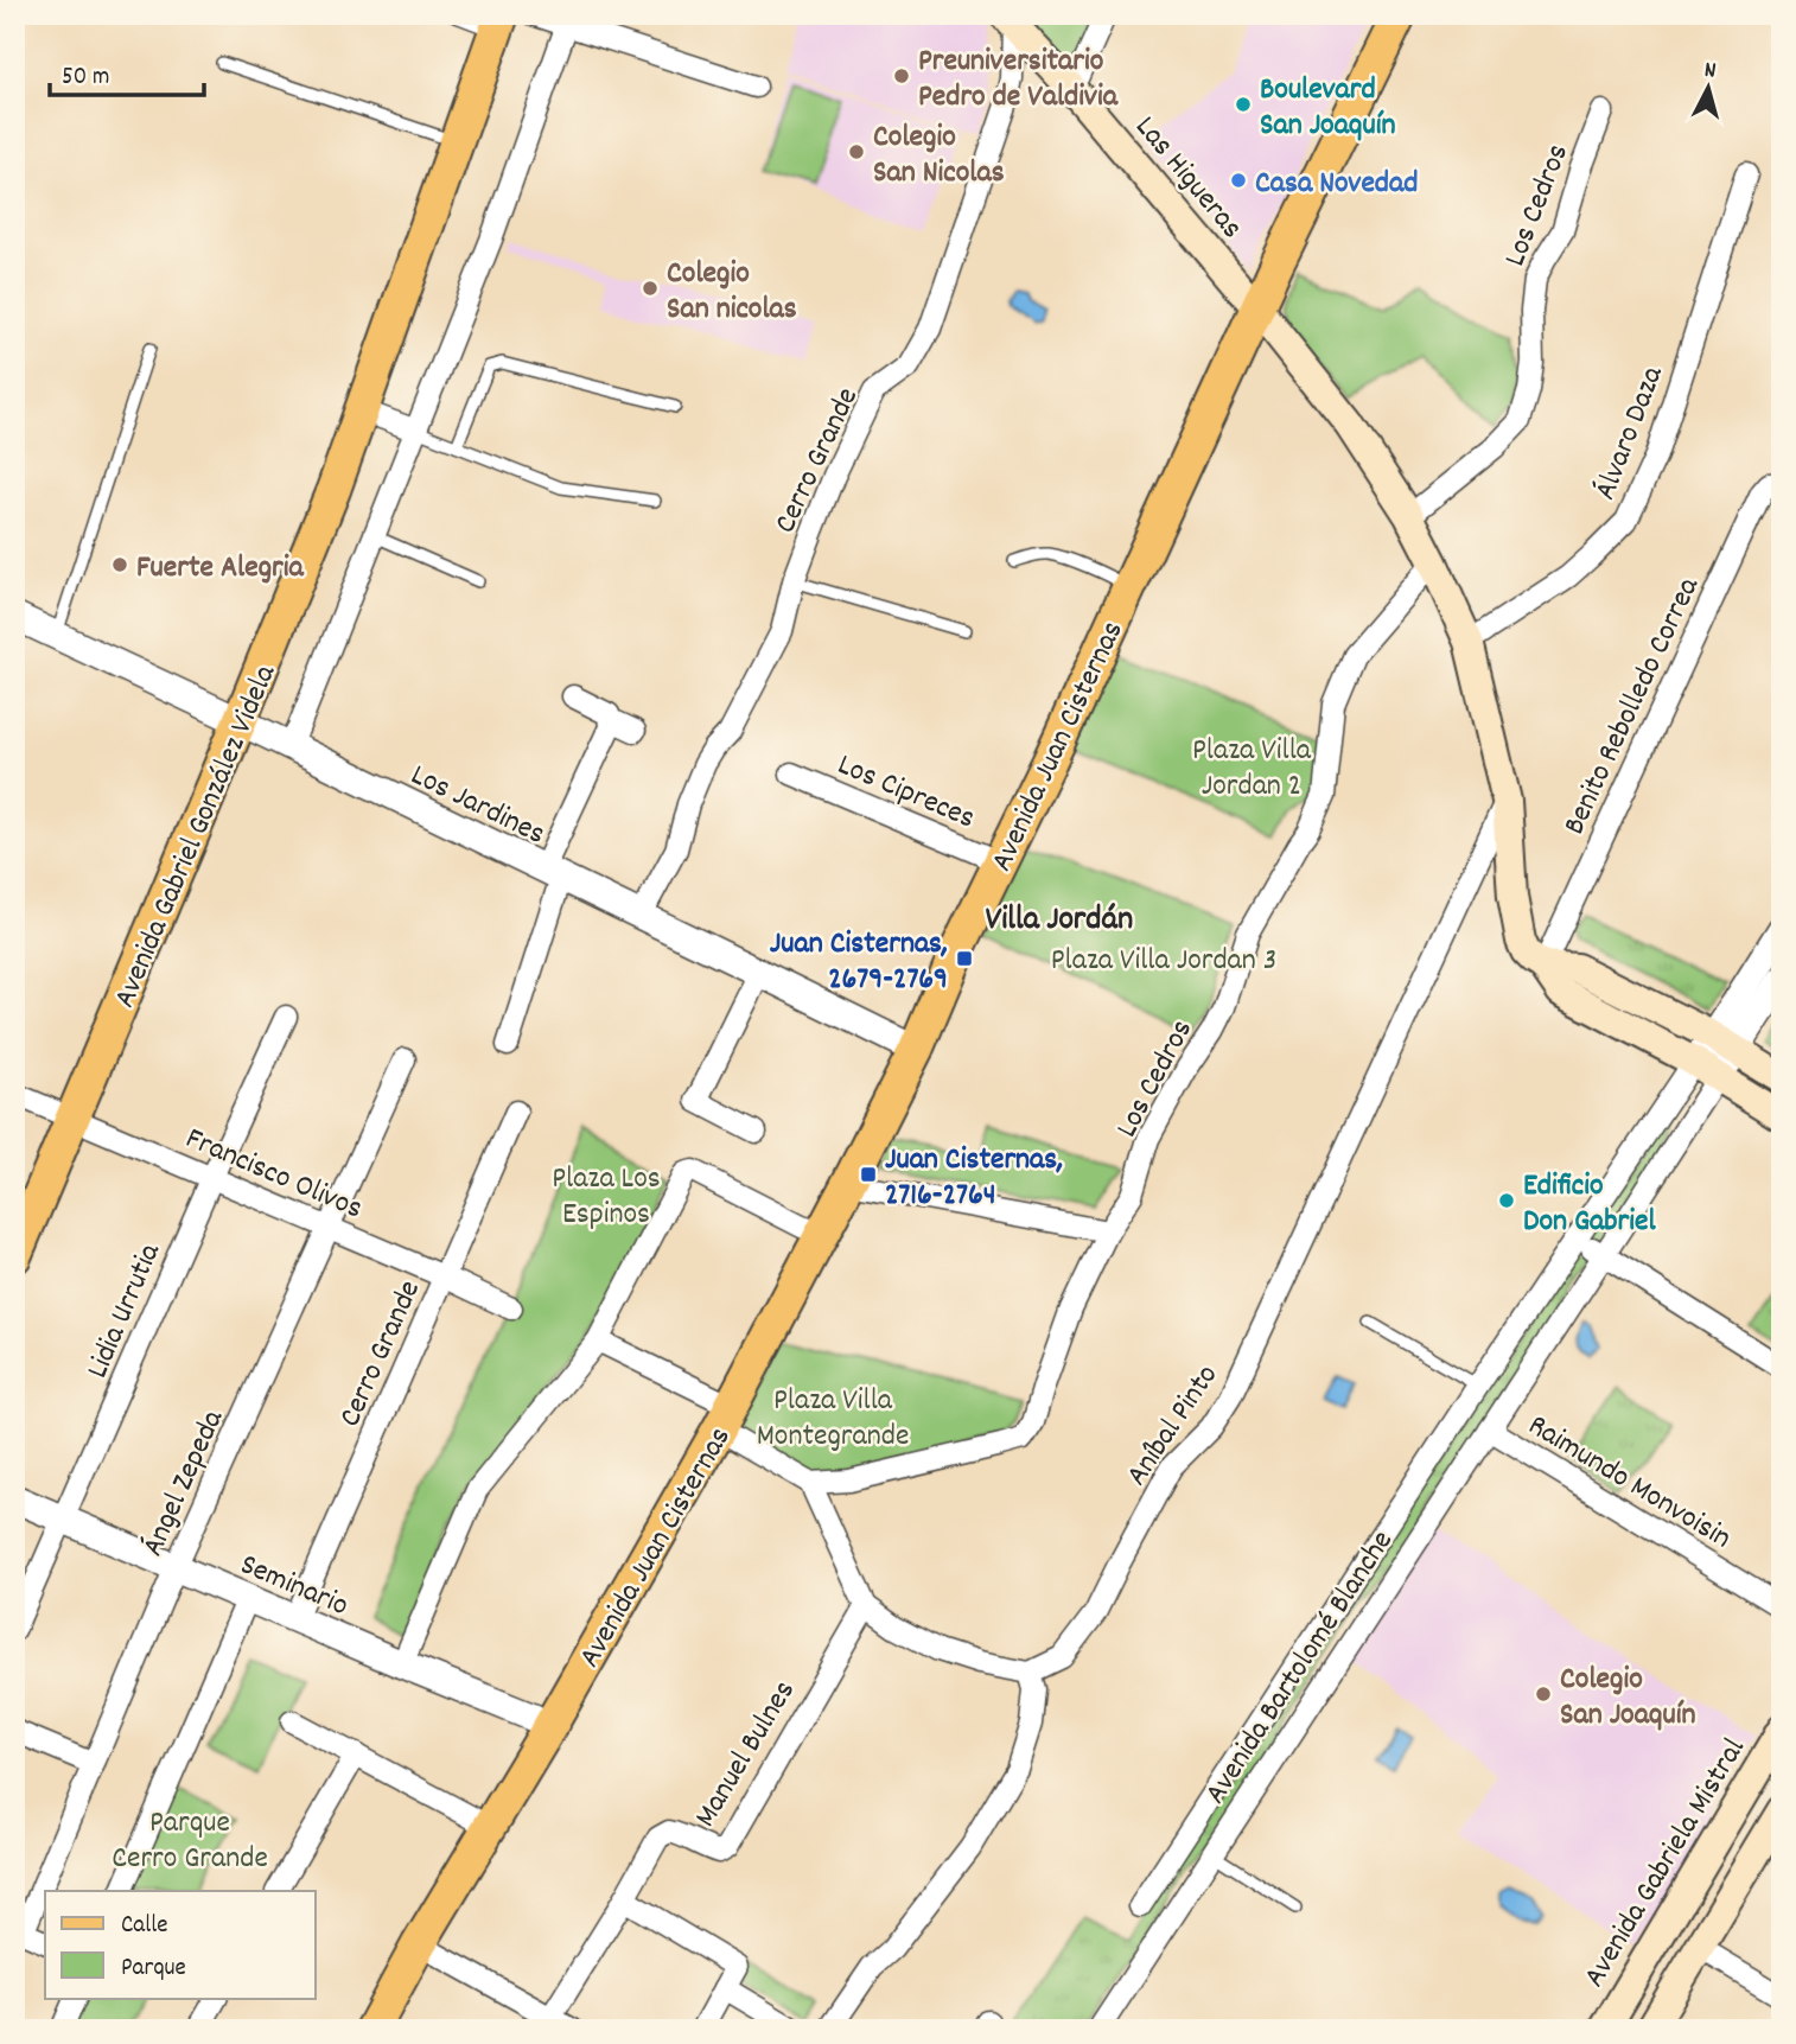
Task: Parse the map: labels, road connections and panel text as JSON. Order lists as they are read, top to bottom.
{
  "streets": {
    "main road": [
      "Las Higueras",
      "Avenida Juan Cisternas",
      "Avenida Gabriel González Videla",
      "Avenida Gabriela Mistral"
    ],
    "street": [
      "Los Cedros",
      "Álvaro Daza",
      "Cerro Grande",
      "Benito Rebolledo Correa",
      "Los Cipreces",
      "Los Jardines",
      "Francisco Olivos",
      "Lidia Urrutia",
      "Aníbal Pinto",
      "Raimundo Monvoisin",
      "Ángel Zepeda",
      "Seminario",
      "Avenida Bartolomé Blanche",
      "Manuel Bulnes"
    ]
  },
  "crossings": [
    ["Las Higueras", "Los Cedros"],
    ["Las Higueras", "Álvaro Daza"],
    ["Las Higueras", "Cerro Grande"],
    ["Las Higueras", "Benito Rebolledo Correa"],
    ["Las Higueras", "Avenida Juan Cisternas"],
    ["Las Higueras", "Aníbal Pinto"],
    ["Las Higueras", "Avenida Bartolomé Blanche"],
    ["Cerro Grande", "Los Jardines"],
    ["Cerro Grande", "Francisco Olivos"],
    ["Cerro Grande", "Seminario"],
    ["Avenida Juan Cisternas", "Los Cipreces"],
    ["Avenida Juan Cisternas", "Los Jardines"],
    ["Avenida Juan Cisternas", "Seminario"],
    ["Los Jardines", "Avenida Gabriel González Videla"],
    ["Avenida Gabriel González Videla", "Francisco Olivos"],
    ["Francisco Olivos", "Lidia Urrutia"],
    ["Francisco Olivos", "Ángel Zepeda"],
    ["Lidia Urrutia", "Seminario"],
    ["Raimundo Monvoisin", "Avenida Bartolomé Blanche"],
    ["Ángel Zepeda", "Seminario"]
  ],
  "districts": ["Villa Jordán"],
  "parks": [
    "Plaza Villa Jordan 2",
    "Plaza Villa Jordan 3",
    "Plaza Los Espinos",
    "Plaza Villa Montegrande",
    "Parque Cerro Grande"
  ],
  "places": {
    "other": [
      "Preuniversitario Pedro de Valdivia",
      "Boulevard San Joaquín",
      "Colegio San Nicolas",
      "Casa Novedad",
      "Colegio San nicolas",
      "Fuerte Alegria",
      "Edificio Don Gabriel",
      "Colegio San Joaquín"
    ],
    "transit": ["Juan Cisternas, 2679-2769", "Juan Cisternas, 2716-2764"]
  },
  "legend": ["Calle", "Parque"],
  "scale_bar": "50 m",
  "north": "top"
}
